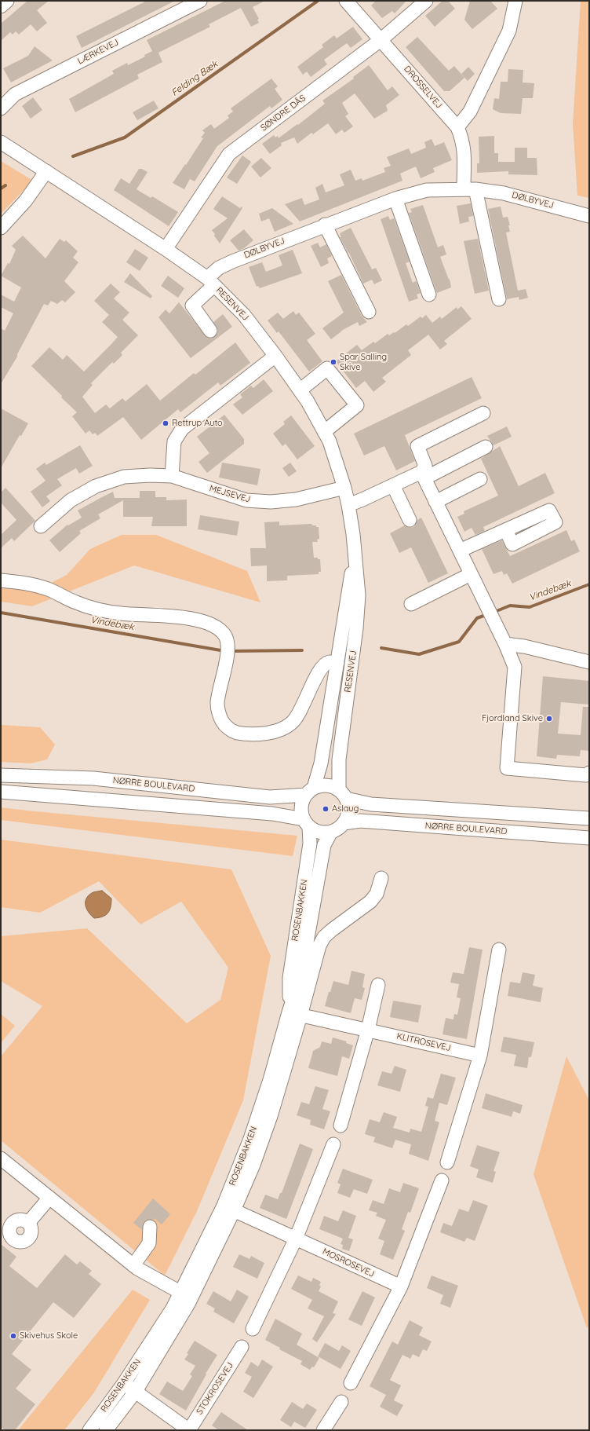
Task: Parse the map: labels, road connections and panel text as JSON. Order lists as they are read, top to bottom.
{
  "streets": {
    "street": [
      "LÆRKEVEJ",
      "DROSSELVEJ",
      "SØNDRE DÅS",
      "DØLBYVEJ",
      "RESENVEJ",
      "MEJSEVEJ",
      "NØRRE BOULEVARD",
      "ROSENBAKKEN",
      "KLITROSEVEJ",
      "MOSROSEVEJ",
      "STOKROSEVEJ"
    ]
  },
  "crossings": [
    ["DROSSELVEJ", "SØNDRE DÅS"],
    ["DROSSELVEJ", "DØLBYVEJ"],
    ["SØNDRE DÅS", "RESENVEJ"],
    ["DØLBYVEJ", "RESENVEJ"],
    ["RESENVEJ", "MEJSEVEJ"],
    ["RESENVEJ", "NØRRE BOULEVARD"],
    ["RESENVEJ", "ROSENBAKKEN"],
    ["NØRRE BOULEVARD", "ROSENBAKKEN"],
    ["ROSENBAKKEN", "KLITROSEVEJ"],
    ["ROSENBAKKEN", "MOSROSEVEJ"],
    ["ROSENBAKKEN", "STOKROSEVEJ"]
  ],
  "water": ["Felding Bæk", "Vindebæk"],
  "places": [
    "Spar Salling Skive",
    "Rettrup Auto",
    "Fjordland Skive",
    "Aslaug",
    "Skivehus Skole"
  ]
}
